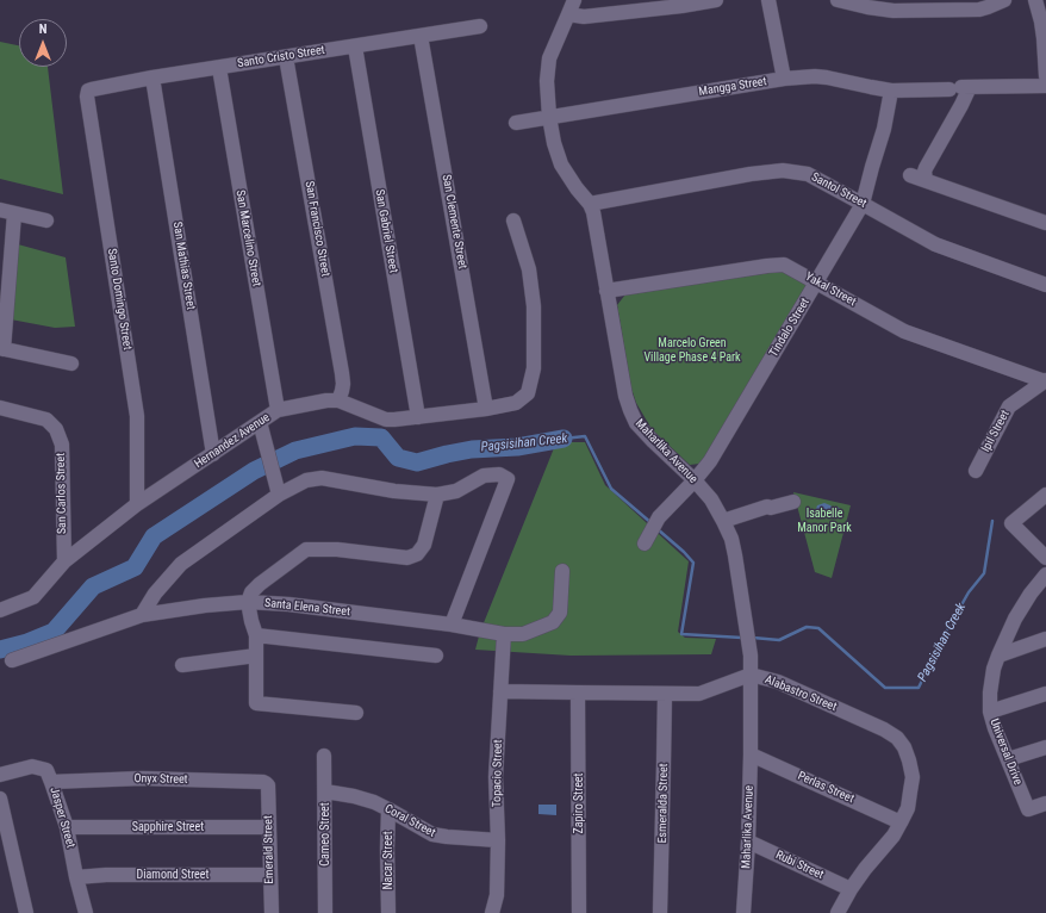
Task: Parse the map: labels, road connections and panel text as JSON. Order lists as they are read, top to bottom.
{
  "streets": {
    "street": [
      "Santo Cristo Street",
      "Mangga Street",
      "Santol Street",
      "San Clemente Street",
      "San Francisco Street",
      "San Gabriel Street",
      "San Marcelino Street",
      "San Mathias Street",
      "Yakal Street",
      "Santo Domingo Street",
      "Tindalo Street",
      "Ipil Street",
      "Hernandez Avenue",
      "Maharlika Avenue",
      "San Carlos Street",
      "Santa Elena Street",
      "Alabastro Street",
      "Universal Drive",
      "Topacio Street",
      "Onyx Street",
      "Perlas Street",
      "Zapiro Street",
      "Esmeralda Street",
      "Jasper Street",
      "Coral Street",
      "Sapphire Street",
      "Cameo Street",
      "Emerald Street",
      "Nacar Street",
      "Rubi Street",
      "Diamond Street"
    ]
  },
  "crossings": [
    ["Santo Cristo Street", "San Clemente Street"],
    ["Santo Cristo Street", "San Francisco Street"],
    ["Santo Cristo Street", "San Gabriel Street"],
    ["Santo Cristo Street", "San Marcelino Street"],
    ["Santo Cristo Street", "San Mathias Street"],
    ["Santo Cristo Street", "Santo Domingo Street"],
    ["Mangga Street", "Tindalo Street"],
    ["Mangga Street", "Maharlika Avenue"],
    ["Santol Street", "Tindalo Street"],
    ["Santol Street", "Maharlika Avenue"],
    ["San Clemente Street", "Hernandez Avenue"],
    ["San Francisco Street", "Hernandez Avenue"],
    ["San Gabriel Street", "Hernandez Avenue"],
    ["San Marcelino Street", "Hernandez Avenue"],
    ["San Mathias Street", "Hernandez Avenue"],
    ["Yakal Street", "Tindalo Street"],
    ["Yakal Street", "Ipil Street"],
    ["Yakal Street", "Maharlika Avenue"],
    ["Santo Domingo Street", "Hernandez Avenue"],
    ["Tindalo Street", "Maharlika Avenue"],
    ["Hernandez Avenue", "San Carlos Street"],
    ["Maharlika Avenue", "Alabastro Street"],
    ["Maharlika Avenue", "Perlas Street"],
    ["Maharlika Avenue", "Rubi Street"],
    ["Santa Elena Street", "Topacio Street"],
    ["Alabastro Street", "Topacio Street"],
    ["Alabastro Street", "Perlas Street"],
    ["Alabastro Street", "Zapiro Street"],
    ["Alabastro Street", "Esmeralda Street"],
    ["Alabastro Street", "Rubi Street"],
    ["Topacio Street", "Coral Street"],
    ["Onyx Street", "Jasper Street"],
    ["Onyx Street", "Emerald Street"],
    ["Jasper Street", "Sapphire Street"],
    ["Jasper Street", "Diamond Street"],
    ["Coral Street", "Cameo Street"],
    ["Coral Street", "Nacar Street"],
    ["Sapphire Street", "Emerald Street"],
    ["Emerald Street", "Diamond Street"]
  ],
  "water": ["Pagsisihan Creek"],
  "parks": ["Marcelo Green Village Phase 4 Park", "Isabelle Manor Park"],
  "north": "top"
}
